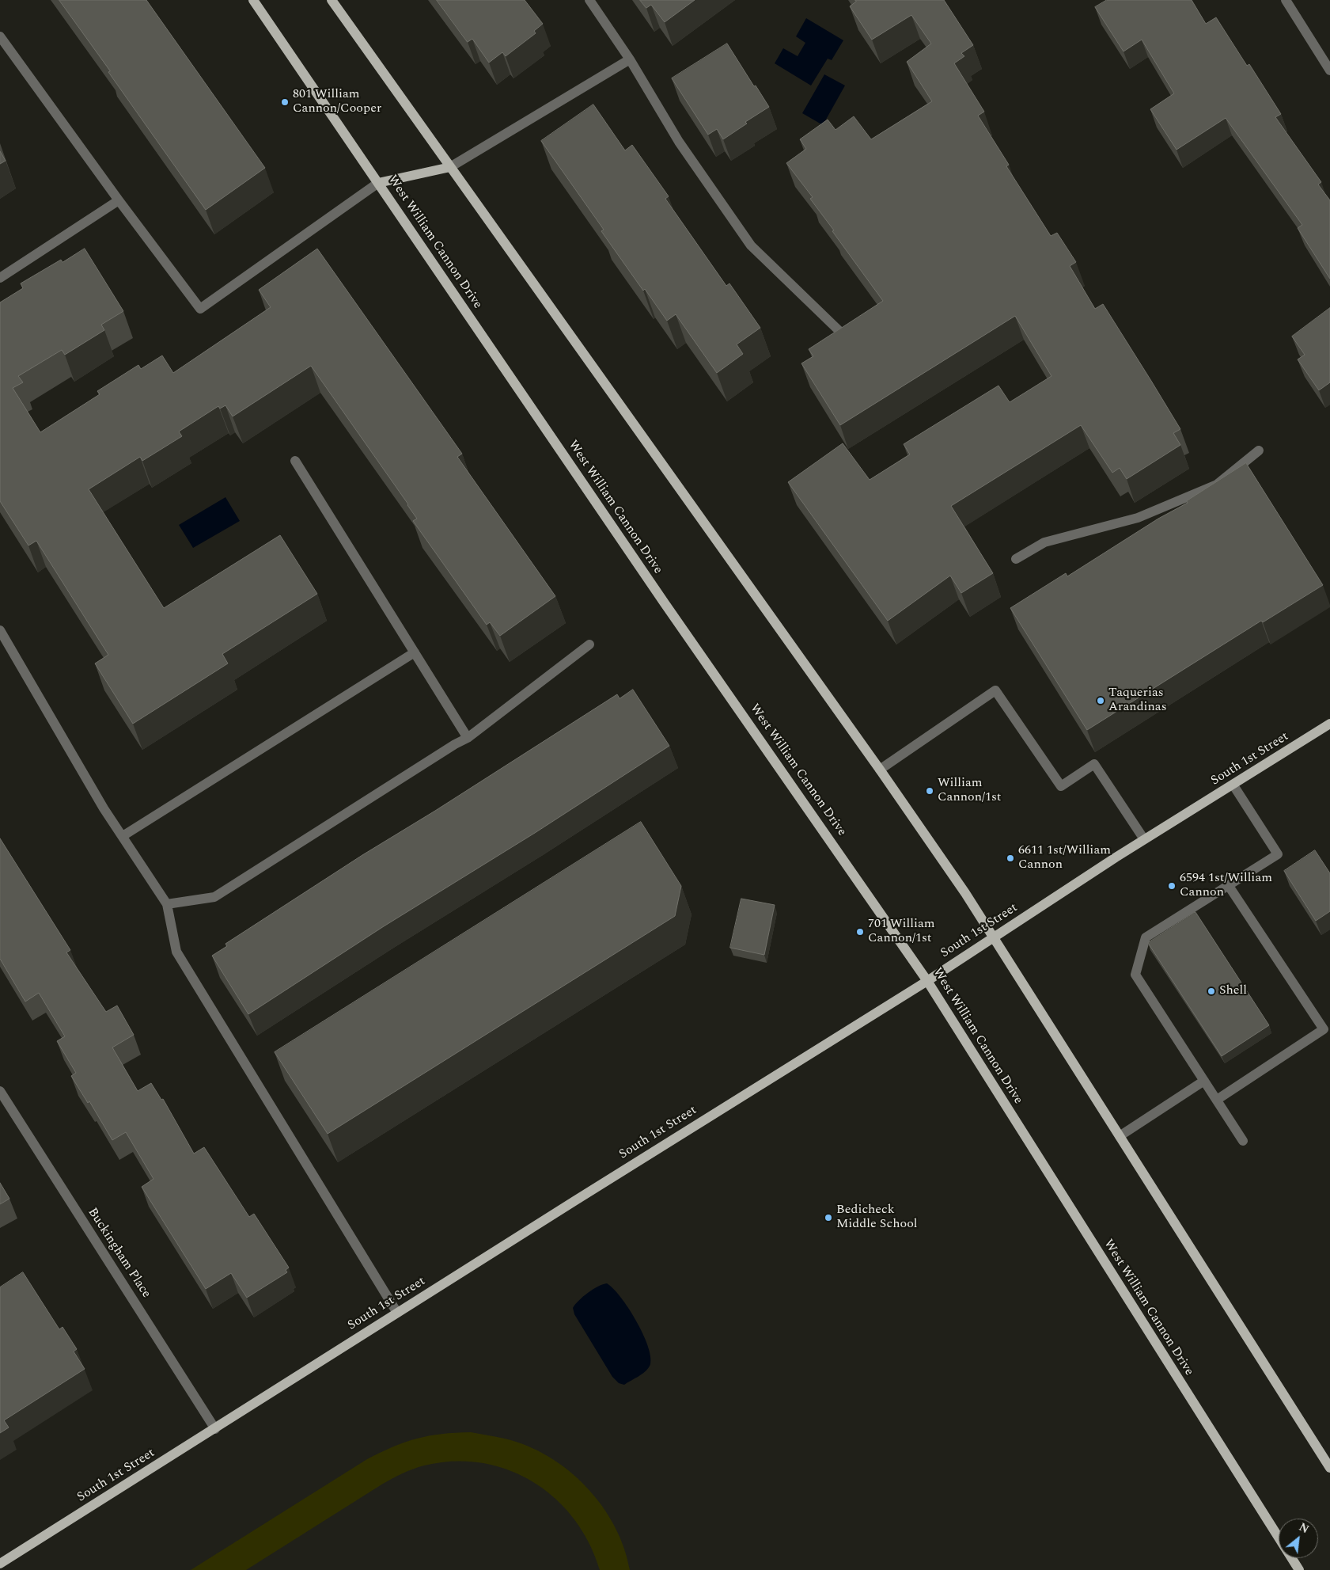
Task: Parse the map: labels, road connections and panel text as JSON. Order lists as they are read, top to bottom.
{
  "streets": {
    "main road": ["West William Cannon Drive", "South 1st Street"],
    "street": ["Buckingham Place"]
  },
  "crossings": [
    ["West William Cannon Drive", "South 1st Street"],
    ["South 1st Street", "Buckingham Place"]
  ],
  "places": [
    "801 William Cannon/Cooper",
    "Taquerias Arandinas",
    "William Cannon/1st",
    "6611 1st/William Cannon",
    "6594 1st/William Cannon",
    "701 William Cannon/1st",
    "Shell",
    "Bedicheck Middle School"
  ],
  "north": "top right"
}
